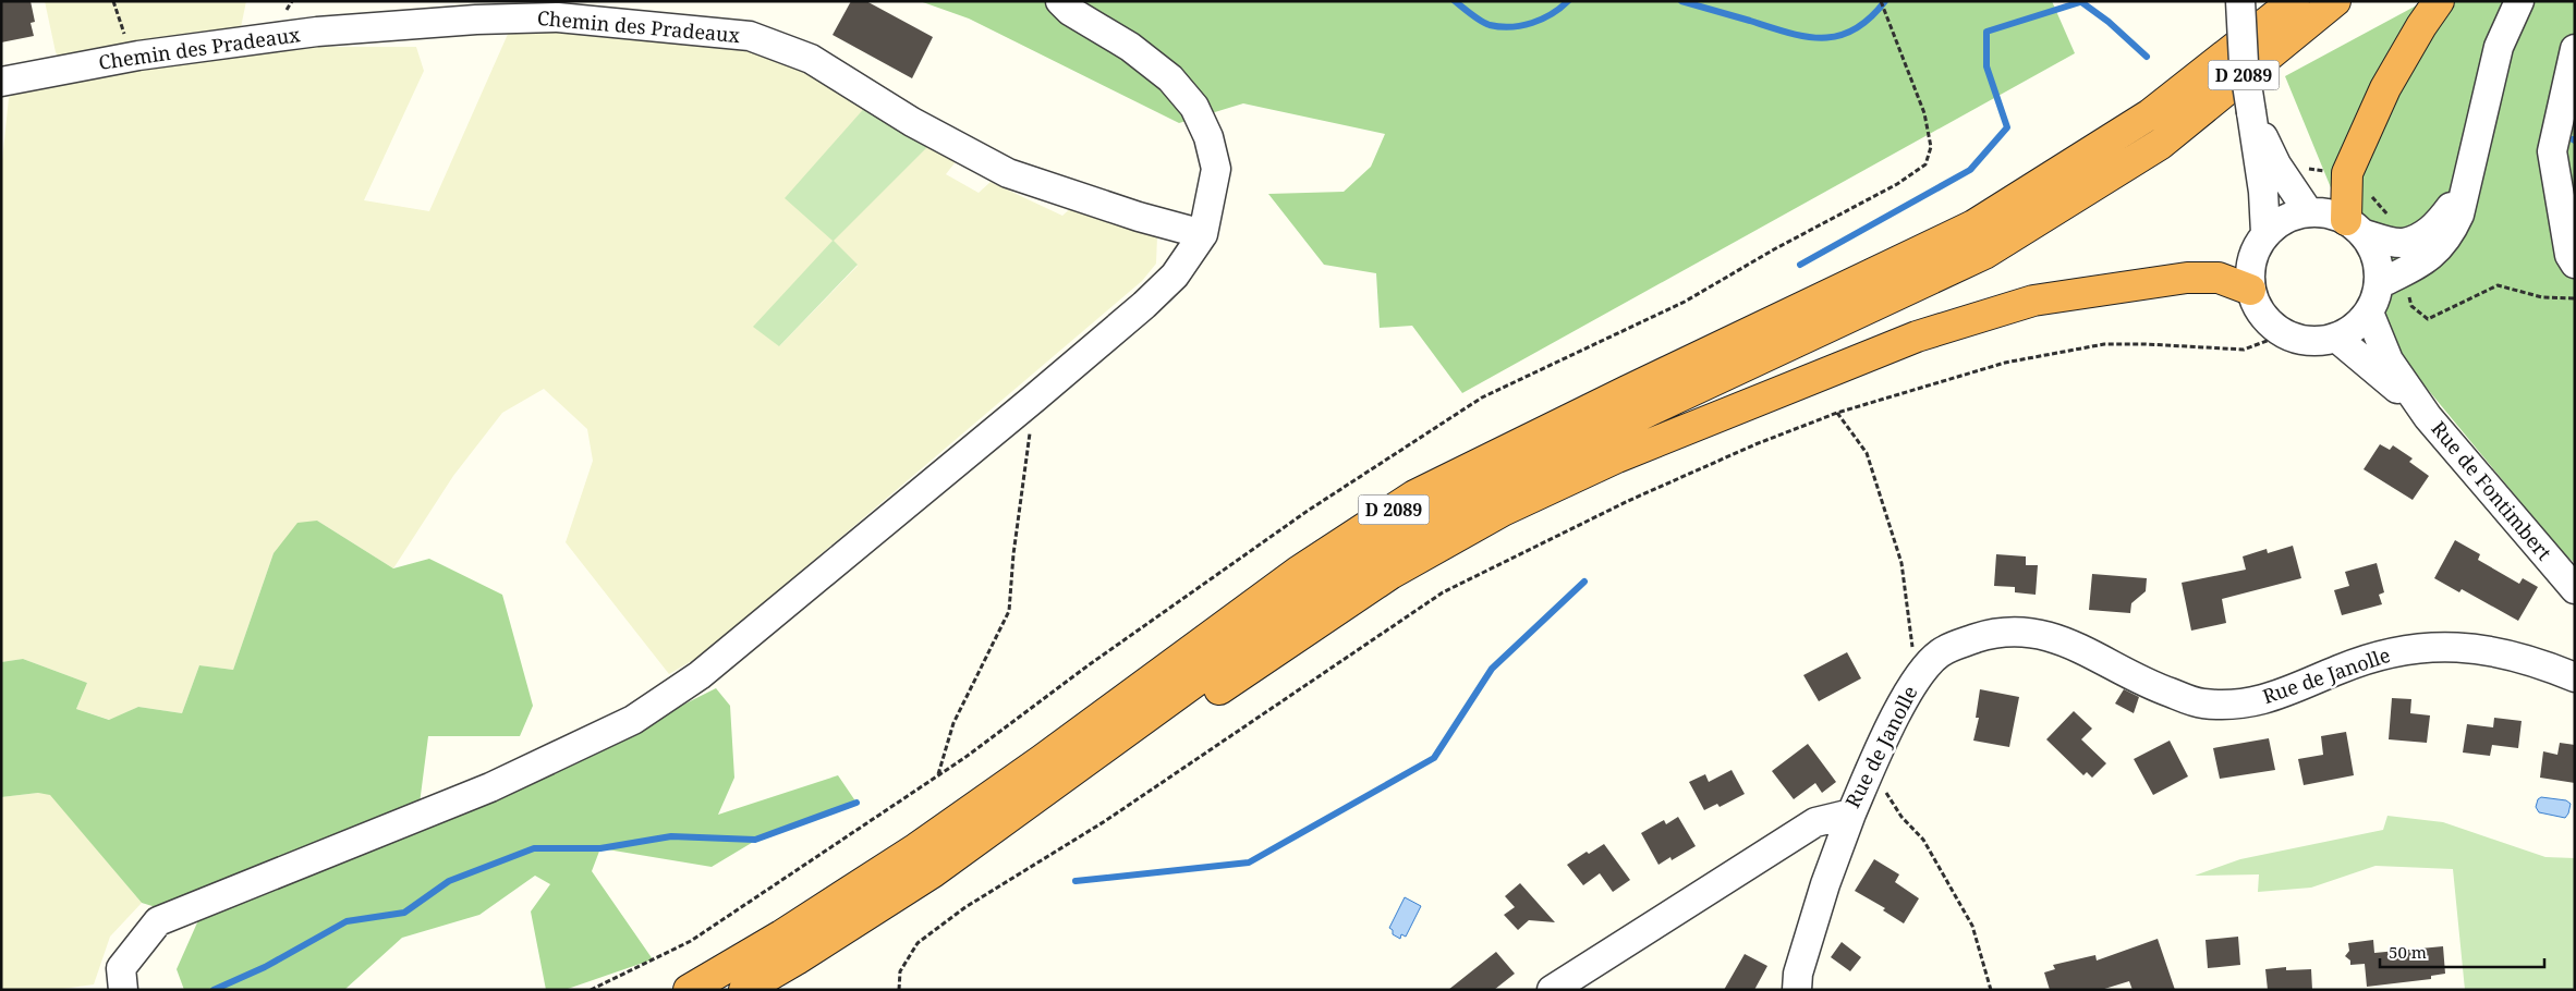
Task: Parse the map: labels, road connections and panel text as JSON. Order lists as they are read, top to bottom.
{
  "streets": {
    "highway": ["D 2089"],
    "street": ["Chemin des Pradeaux", "Rue de Fontimbert", "Rue de Janolle"]
  },
  "scale_bar": "50 m"
}
